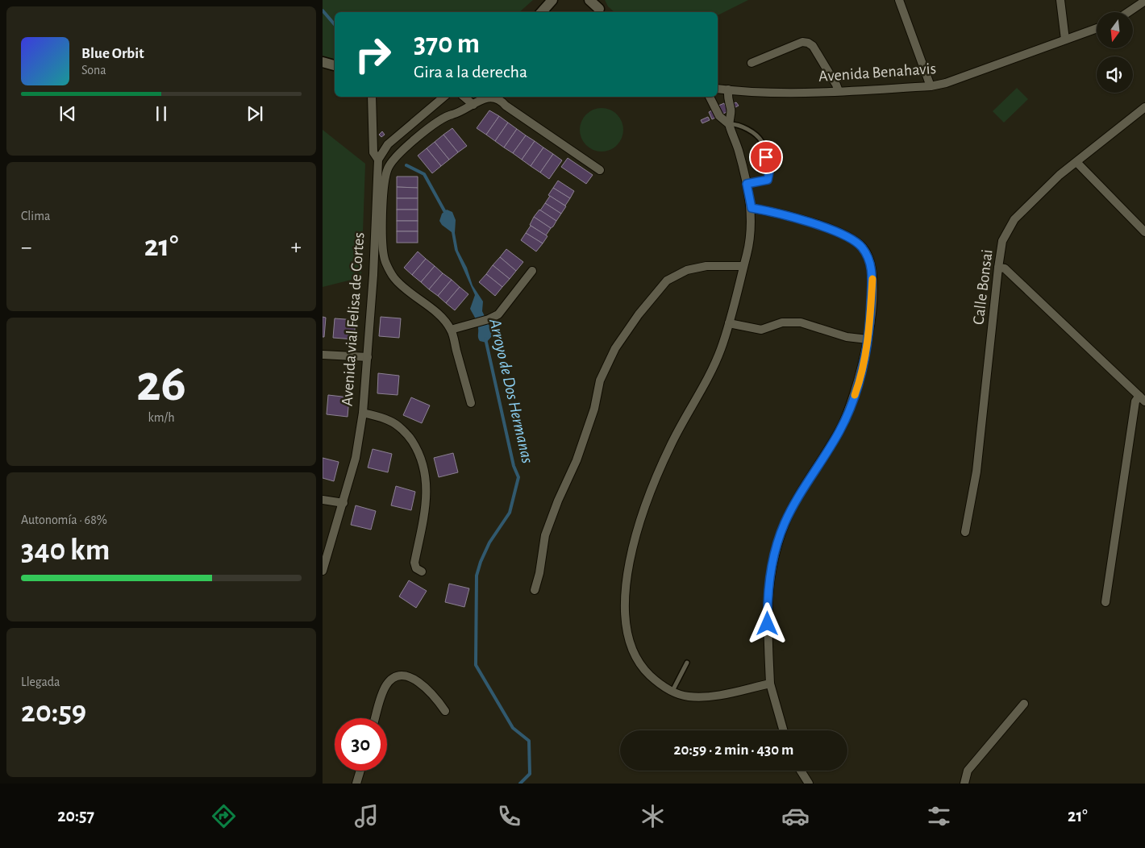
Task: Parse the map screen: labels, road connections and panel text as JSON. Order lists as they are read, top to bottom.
{
  "streets": {
    "street": ["Avenida Benahavis", "Calle Bonsai", "Avenida vial Felisa de Cortes"]
  },
  "water": ["Arroyo de Dos Hermanas"],
  "north": "bottom",
  "page": {
    "turn": ["370 m", "Gira a la derecha"],
    "song": ["Blue Orbit", "Sona"],
    "tile": [
      "Clima",
      ["26", "km/h"],
      ["Autonomía · 68%", "340 km"],
      ["Llegada", "20:59"]
    ],
    "heat": ["−", "21°", "+"],
    "limit": "30",
    "trip": "20:59 · 2 min · 430 m",
    "tabs": ["20:57", "21°"]
  }
}
